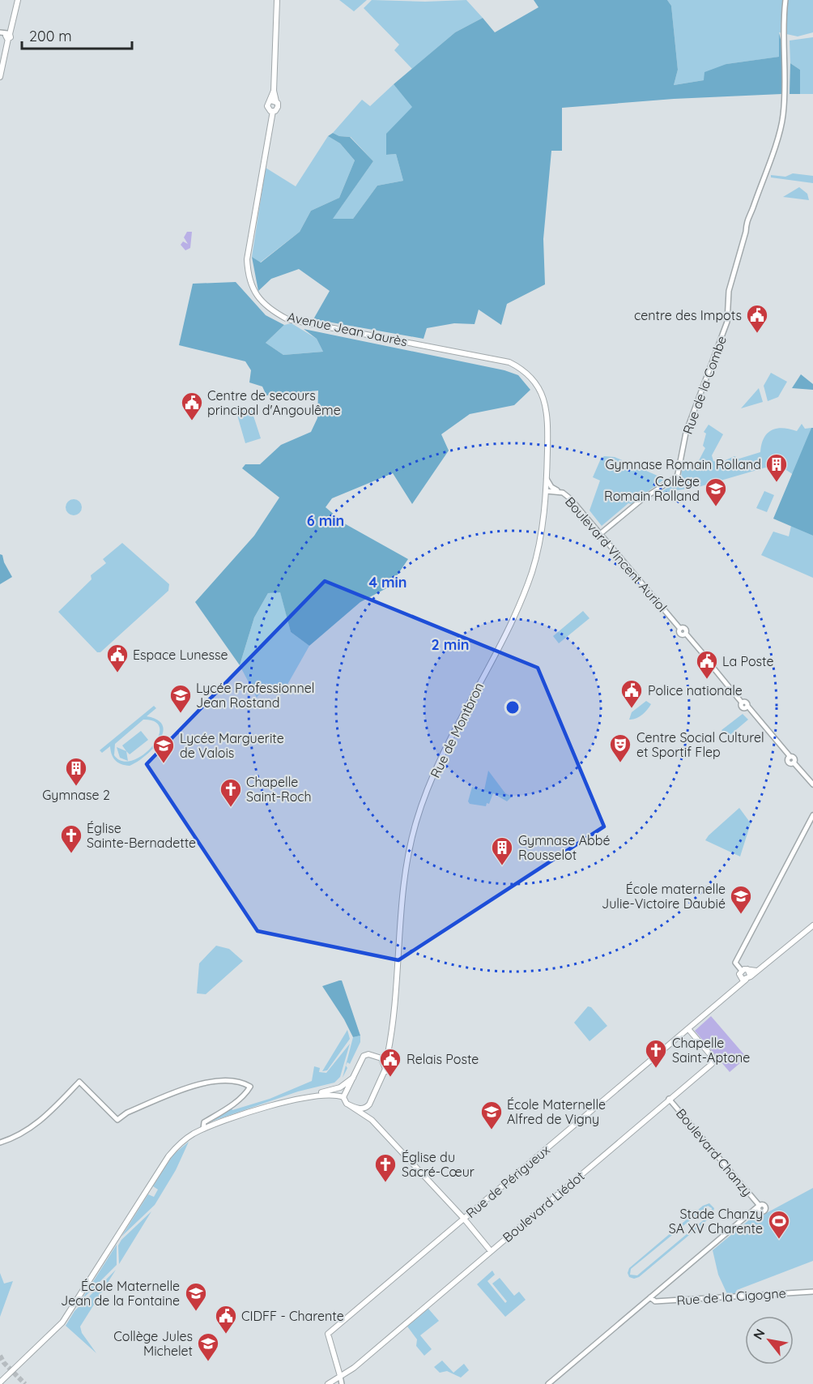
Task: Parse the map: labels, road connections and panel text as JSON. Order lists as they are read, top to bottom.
{
  "streets": {
    "main road": [
      "Avenue Jean Jaurès",
      "Rue de Montbron",
      "Rue de Périgueux",
      "Boulevard Liédot"
    ],
    "street": [
      "Rue de la Combe",
      "Boulevard Vincent Auriol",
      "Boulevard Chanzy",
      "Rue de la Cigogne"
    ]
  },
  "crossings": [
    ["Avenue Jean Jaurès", "Rue de Montbron"],
    ["Rue de la Combe", "Boulevard Vincent Auriol"],
    ["Boulevard Vincent Auriol", "Rue de Montbron"],
    ["Boulevard Chanzy", "Boulevard Liédot"],
    ["Boulevard Chanzy", "Rue de la Cigogne"],
    ["Rue de Périgueux", "Boulevard Liédot"]
  ],
  "places": {
    "public building": [
      "centre des Impots",
      "Centre de secours principal d'Angoulême",
      "Espace Lunesse",
      "La Poste",
      "Police nationale",
      "Relais Poste",
      "CIDFF - Charente"
    ],
    "building": ["Gymnase Romain Rolland", "Gymnase 2", "Gymnase Abbé Rousselot"],
    "school or university": [
      "Collège Romain Rolland",
      "Lycée Professionnel Jean Rostand",
      "Lycée Marguerite de Valois",
      "École maternelle Julie-Victoire Daubié",
      "École Maternelle Alfred de Vigny",
      "École Maternelle Jean de la Fontaine",
      "Collège Jules Michelet"
    ],
    "theatre": ["Centre Social Culturel et Sportif Flep"],
    "church": [
      "Chapelle Saint-Roch",
      "Église Sainte-Bernadette",
      "Chapelle Saint-Aptone",
      "Église du Sacré-Cœur"
    ],
    "sports": ["Stade Chanzy SA XV Charente"]
  },
  "scale_bar": "200 m",
  "north": "top left",
  "rings": ["6 min", "4 min", "2 min"]
}
